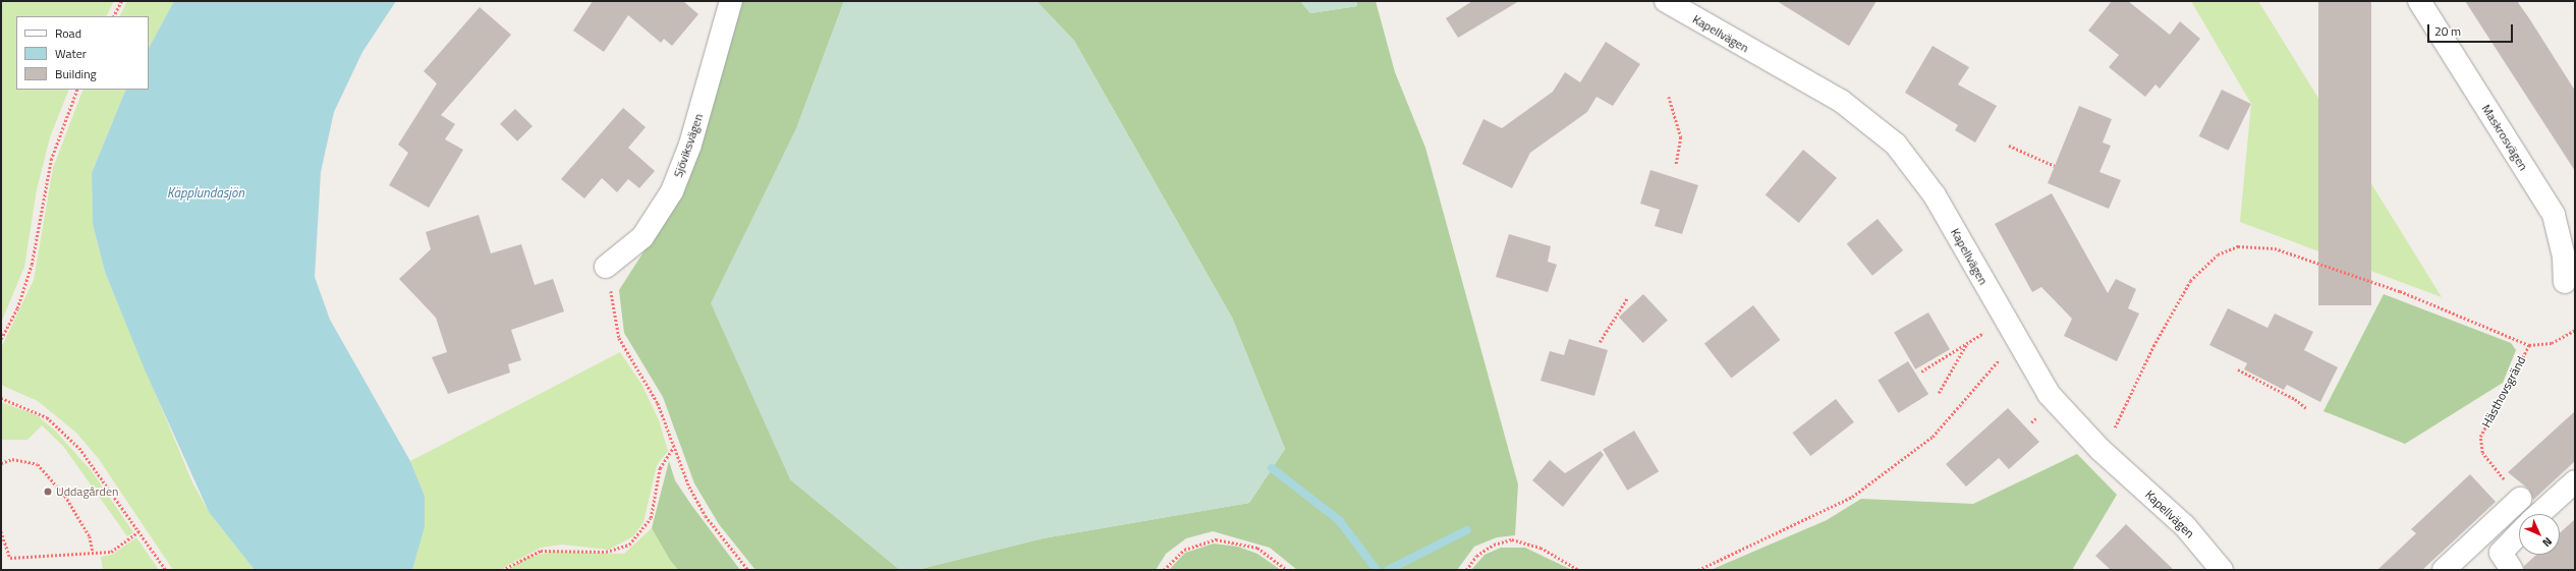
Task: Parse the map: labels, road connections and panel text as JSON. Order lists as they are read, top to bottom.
{
  "streets": {
    "street": ["Kapellvägen", "Maskrosvägen", "Sjöviksvägen"],
    "path": ["Hästhovsgränd"]
  },
  "water": ["Käpplundasjön"],
  "places": ["Uddagården"],
  "legend": ["Road", "Water", "Building"],
  "scale_bar": "20 m",
  "north": "bottom right"
}
